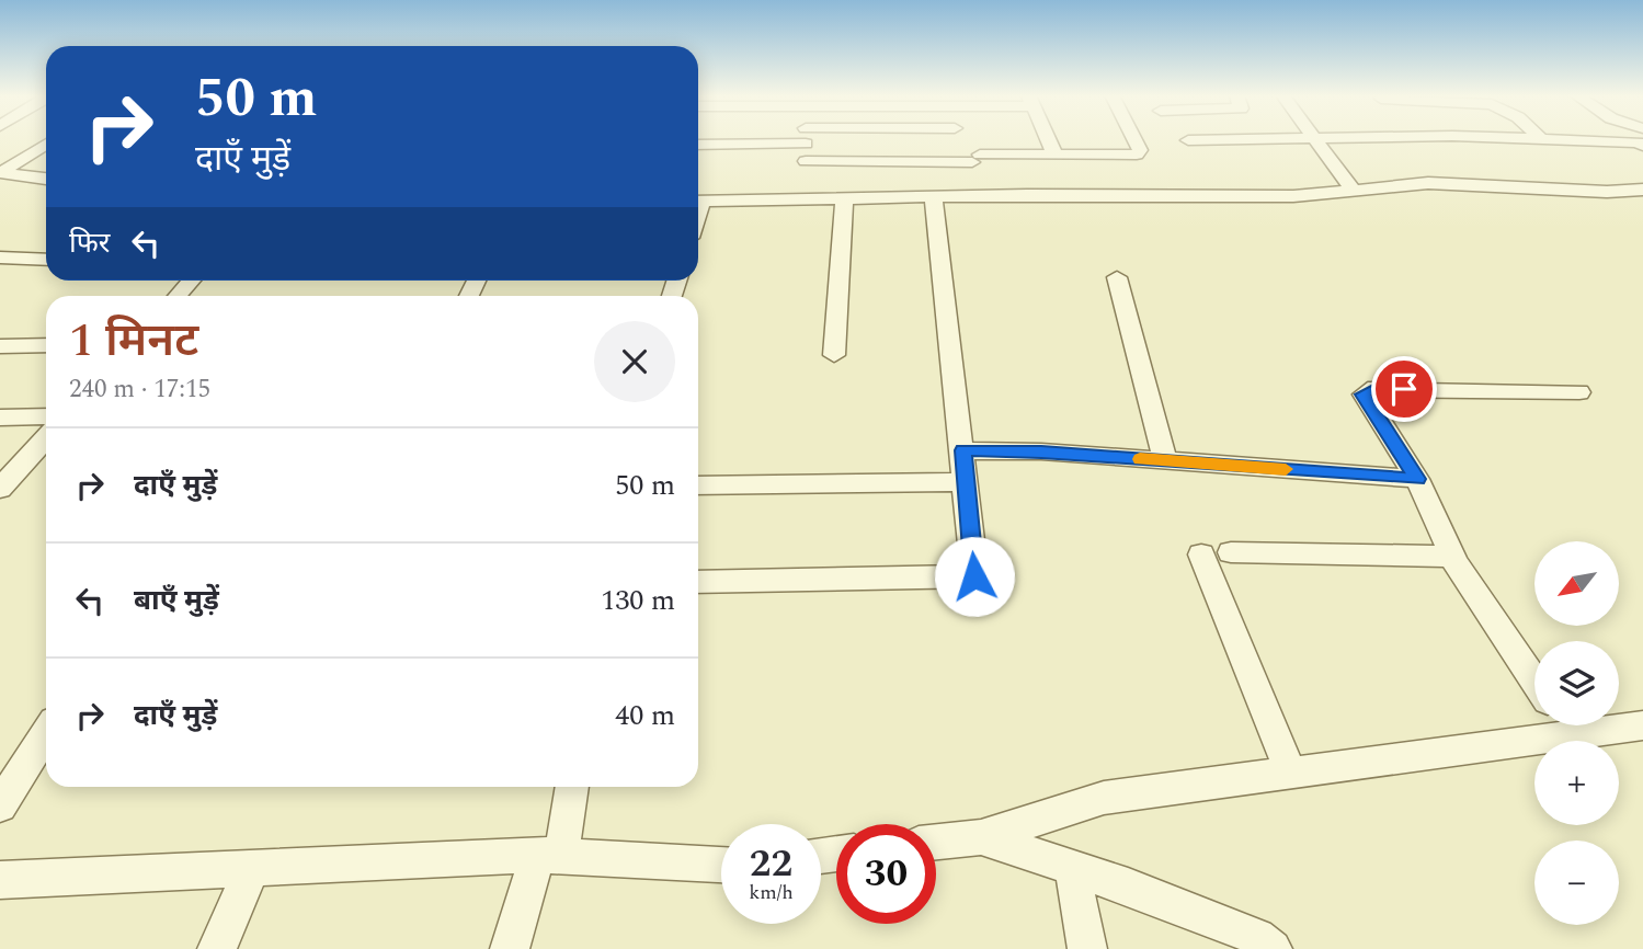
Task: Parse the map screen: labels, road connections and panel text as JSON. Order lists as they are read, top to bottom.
{
  "north": "bottom left",
  "page": {
    "turn": ["50 m", "दाएँ मुड़ें"],
    "then": "फिर",
    "heading": ["1 मिनट", "240 m · 17:15"],
    "list": [
      {
        "name": "दाएँ मुड़ें",
        "value": "50 m"
      },
      {
        "name": "बाएँ मुड़ें",
        "value": "130 m"
      },
      {
        "name": "दाएँ मुड़ें",
        "value": "40 m"
      }
    ],
    "map_buttons": ["+", "−"],
    "speed": "22 km/h",
    "limit": "30"
  }
}
